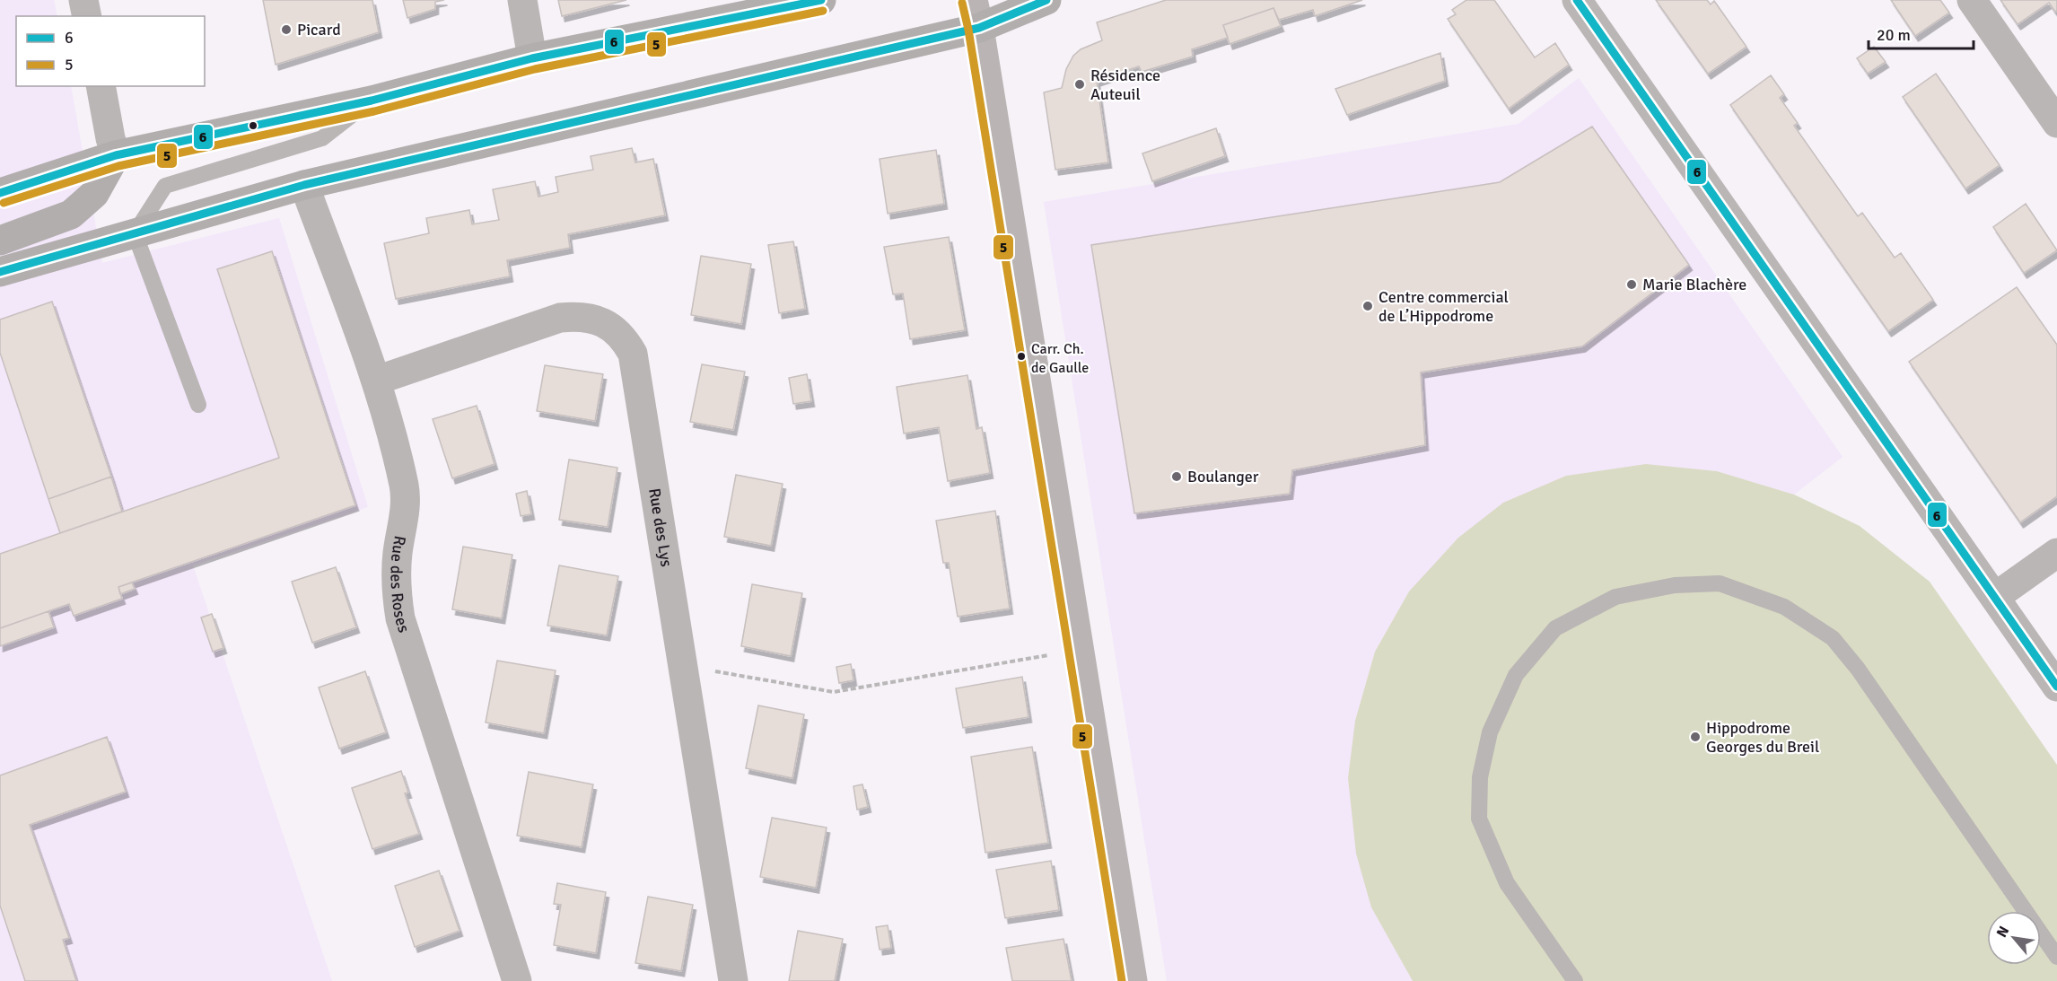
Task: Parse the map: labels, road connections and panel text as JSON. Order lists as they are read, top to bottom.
{
  "streets": {
    "street": ["Rue des Lys", "Rue des Roses"]
  },
  "crossings": [
    ["Rue des Lys", "Rue des Roses"]
  ],
  "places": [
    "Picard",
    "Résidence Auteuil",
    "Marie Blachère",
    "Centre commercial de L’Hippodrome",
    "Carr. Ch. de Gaulle",
    "Boulanger",
    "Hippodrome Georges du Breil"
  ],
  "lines": ["transit line 6", "transit line 5"],
  "legend": ["6", "5"],
  "scale_bar": "20 m",
  "north": "top left"
}
